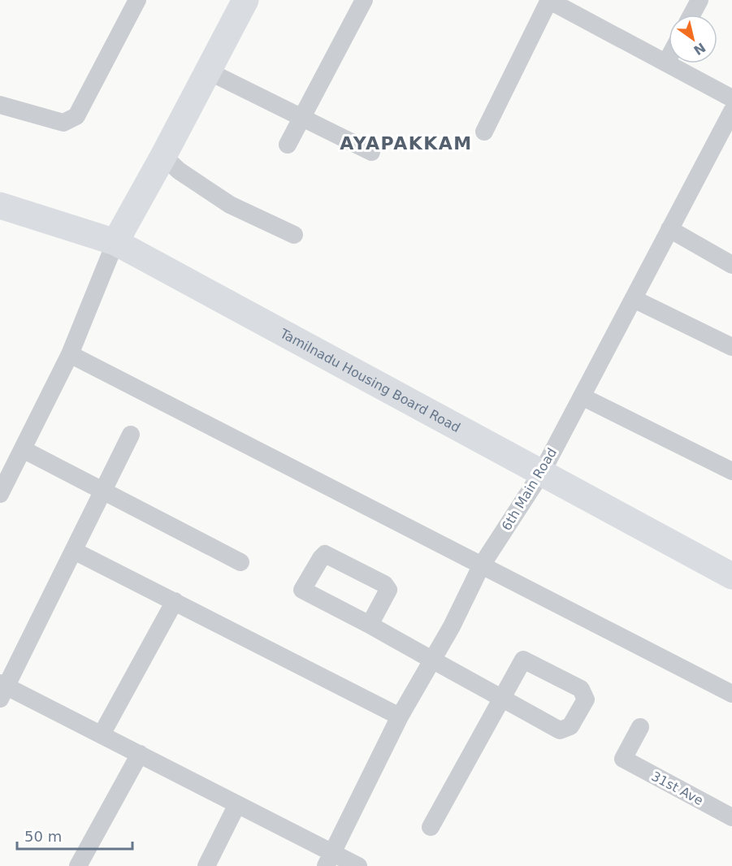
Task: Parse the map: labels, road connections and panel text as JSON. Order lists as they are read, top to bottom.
{
  "streets": {
    "street": ["Tamilnadu Housing Board Road", "6th Main Road", "31st Ave"]
  },
  "crossings": [
    ["Tamilnadu Housing Board Road", "6th Main Road"]
  ],
  "districts": ["AYAPAKKAM"],
  "scale_bar": "50 m",
  "north": "bottom right"
}
